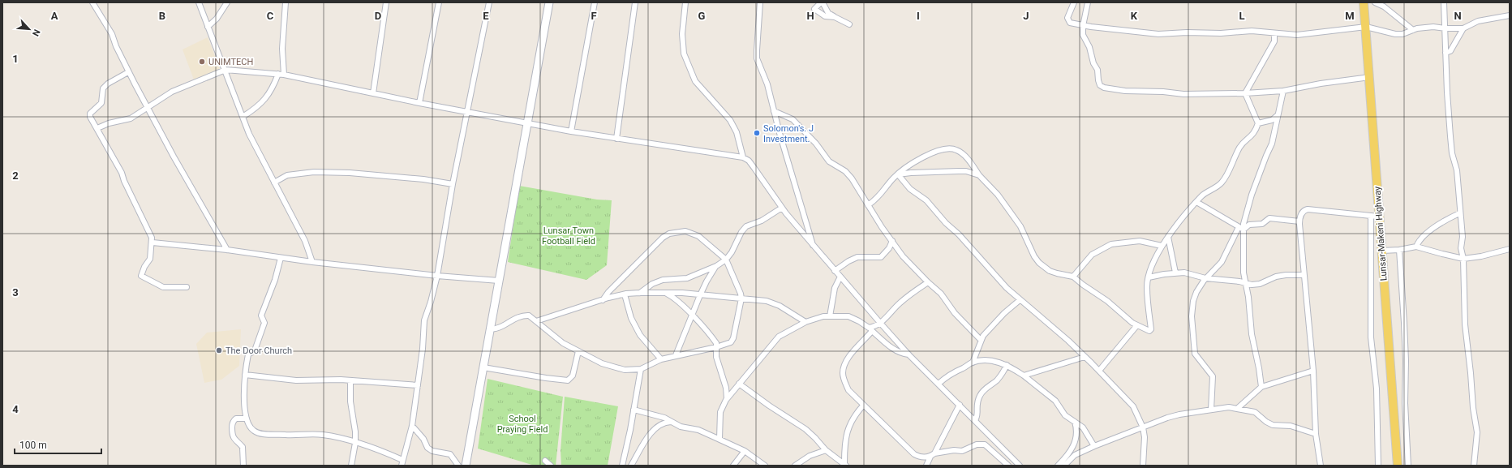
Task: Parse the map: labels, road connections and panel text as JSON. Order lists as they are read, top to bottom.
{
  "streets": {
    "main road": ["Lunsar-Makeni Highway"]
  },
  "parks": ["Lunsar Town Football Field", "School Praying Field"],
  "places": ["UNIMTECH", "Solomon's. J Investment.", "The Door Church"],
  "scale_bar": "100 m",
  "north": "bottom right",
  "grid": {
    "columns": [
      "A",
      "B",
      "C",
      "D",
      "E",
      "F",
      "G",
      "H",
      "I",
      "J",
      "K",
      "L",
      "M",
      "N"
    ],
    "rows": [
      "1",
      "2",
      "3",
      "4"
    ]
  }
}
